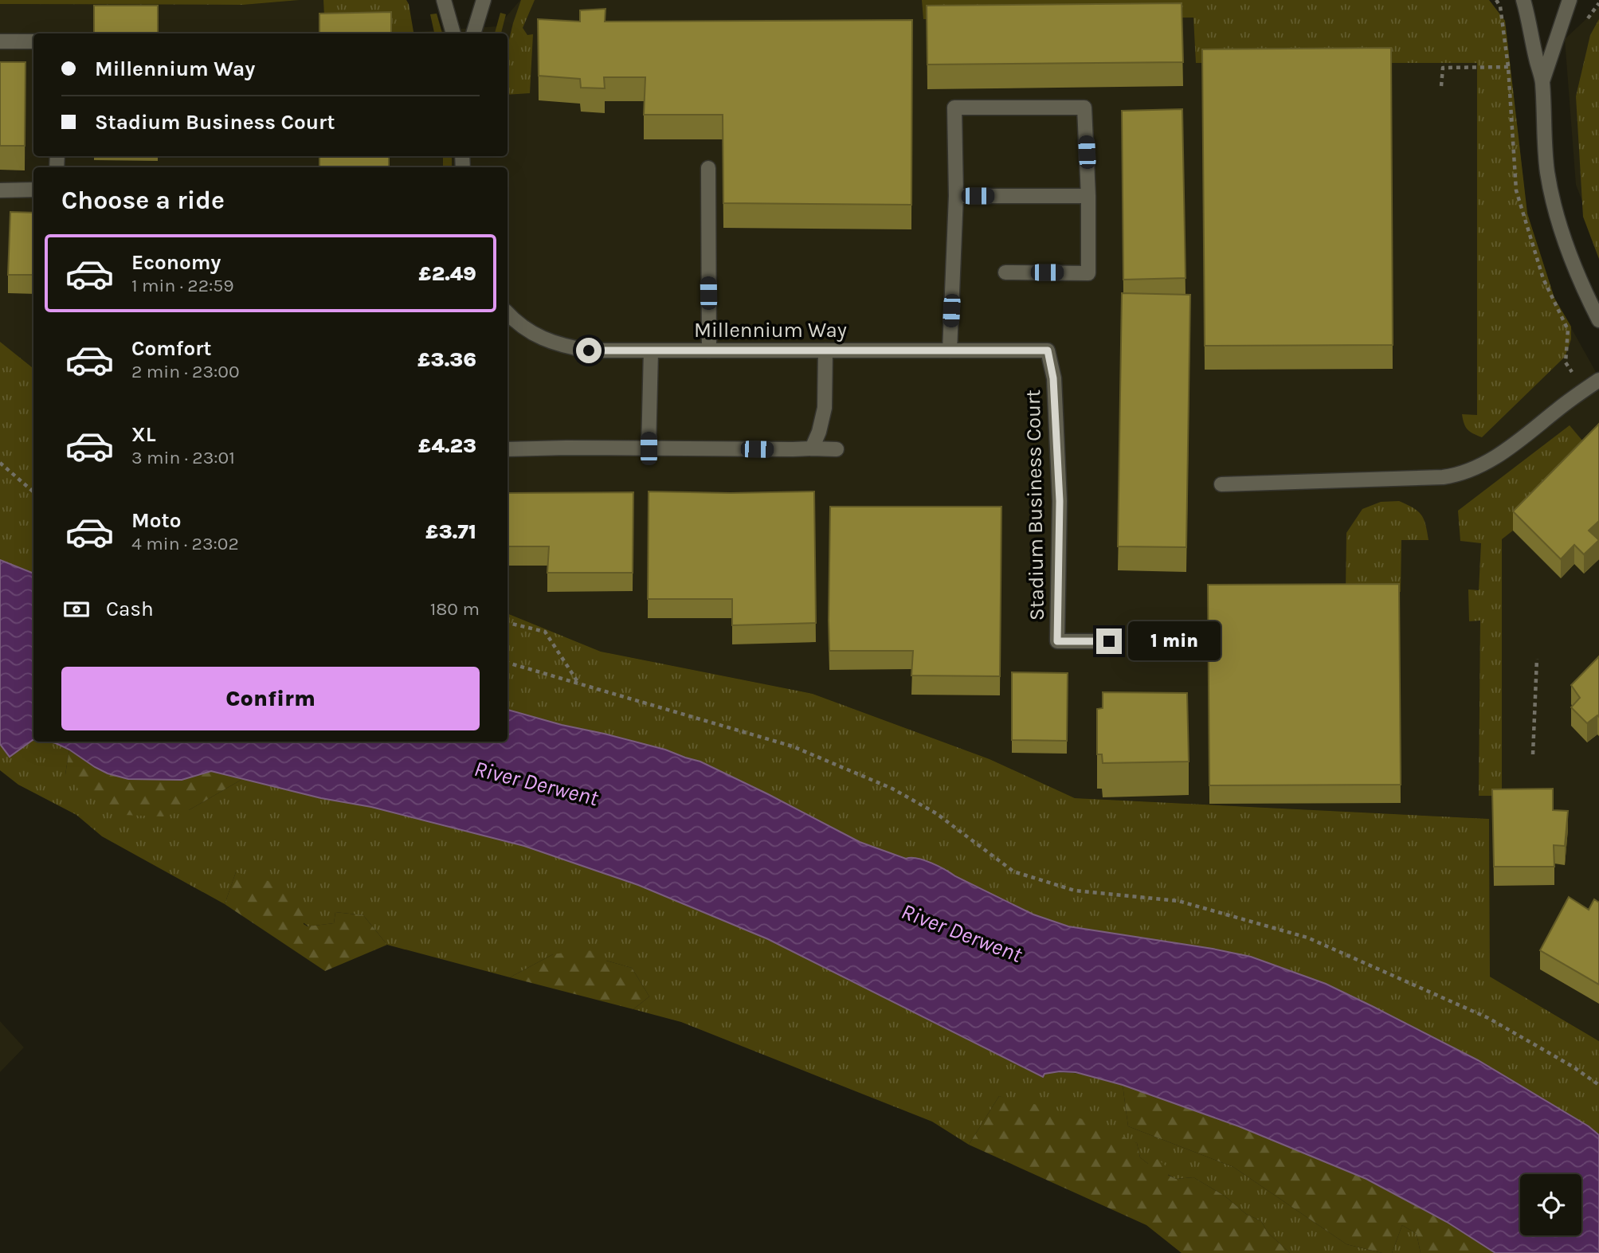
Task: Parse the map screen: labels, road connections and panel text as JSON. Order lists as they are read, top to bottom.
{
  "streets": {
    "street": ["Millennium Way", "Stadium Business Court"]
  },
  "crossings": [
    ["Millennium Way", "Stadium Business Court"]
  ],
  "water": ["River Derwent"],
  "page": {
    "banner": ["Millennium Way", "Stadium Business Court"],
    "heading": "Choose a ride",
    "list": [
      {
        "name": "Economy",
        "note": "1 min · 22:59",
        "value": "£2.49"
      },
      {
        "name": "Comfort",
        "note": "2 min · 23:00",
        "value": "£3.36"
      },
      {
        "name": "XL",
        "note": "3 min · 23:01",
        "value": "£4.23"
      },
      {
        "name": "Moto",
        "note": "4 min · 23:02",
        "value": "£3.71"
      }
    ],
    "pay": ["Cash", "180 m"],
    "bubble": "1 min",
    "buttons": "Confirm"
  }
}
